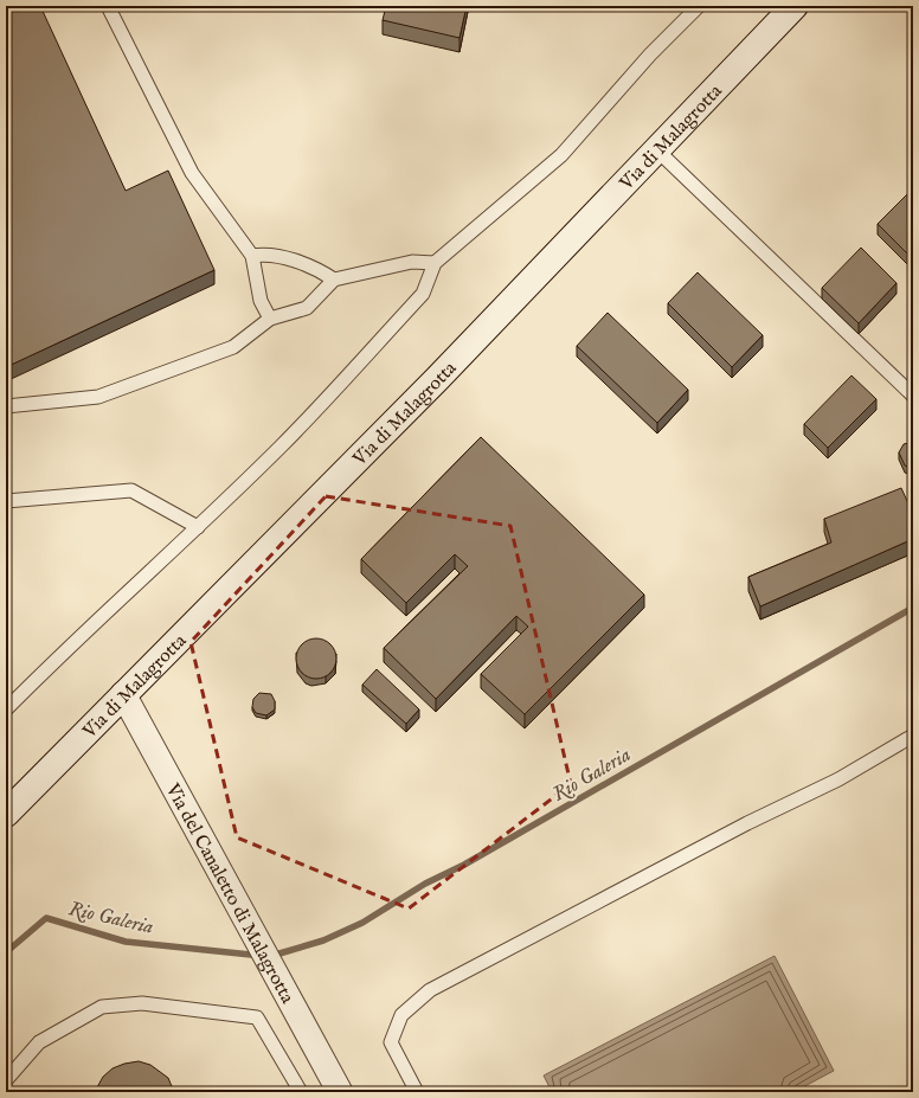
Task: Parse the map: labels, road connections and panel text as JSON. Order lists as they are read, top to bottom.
{
  "streets": {
    "main road": ["Via di Malagrotta"],
    "street": ["Via del Canaletto di Malagrotta"]
  },
  "crossings": [
    ["Via di Malagrotta", "Via del Canaletto di Malagrotta"]
  ],
  "water": ["Rio Galeria"]
}
